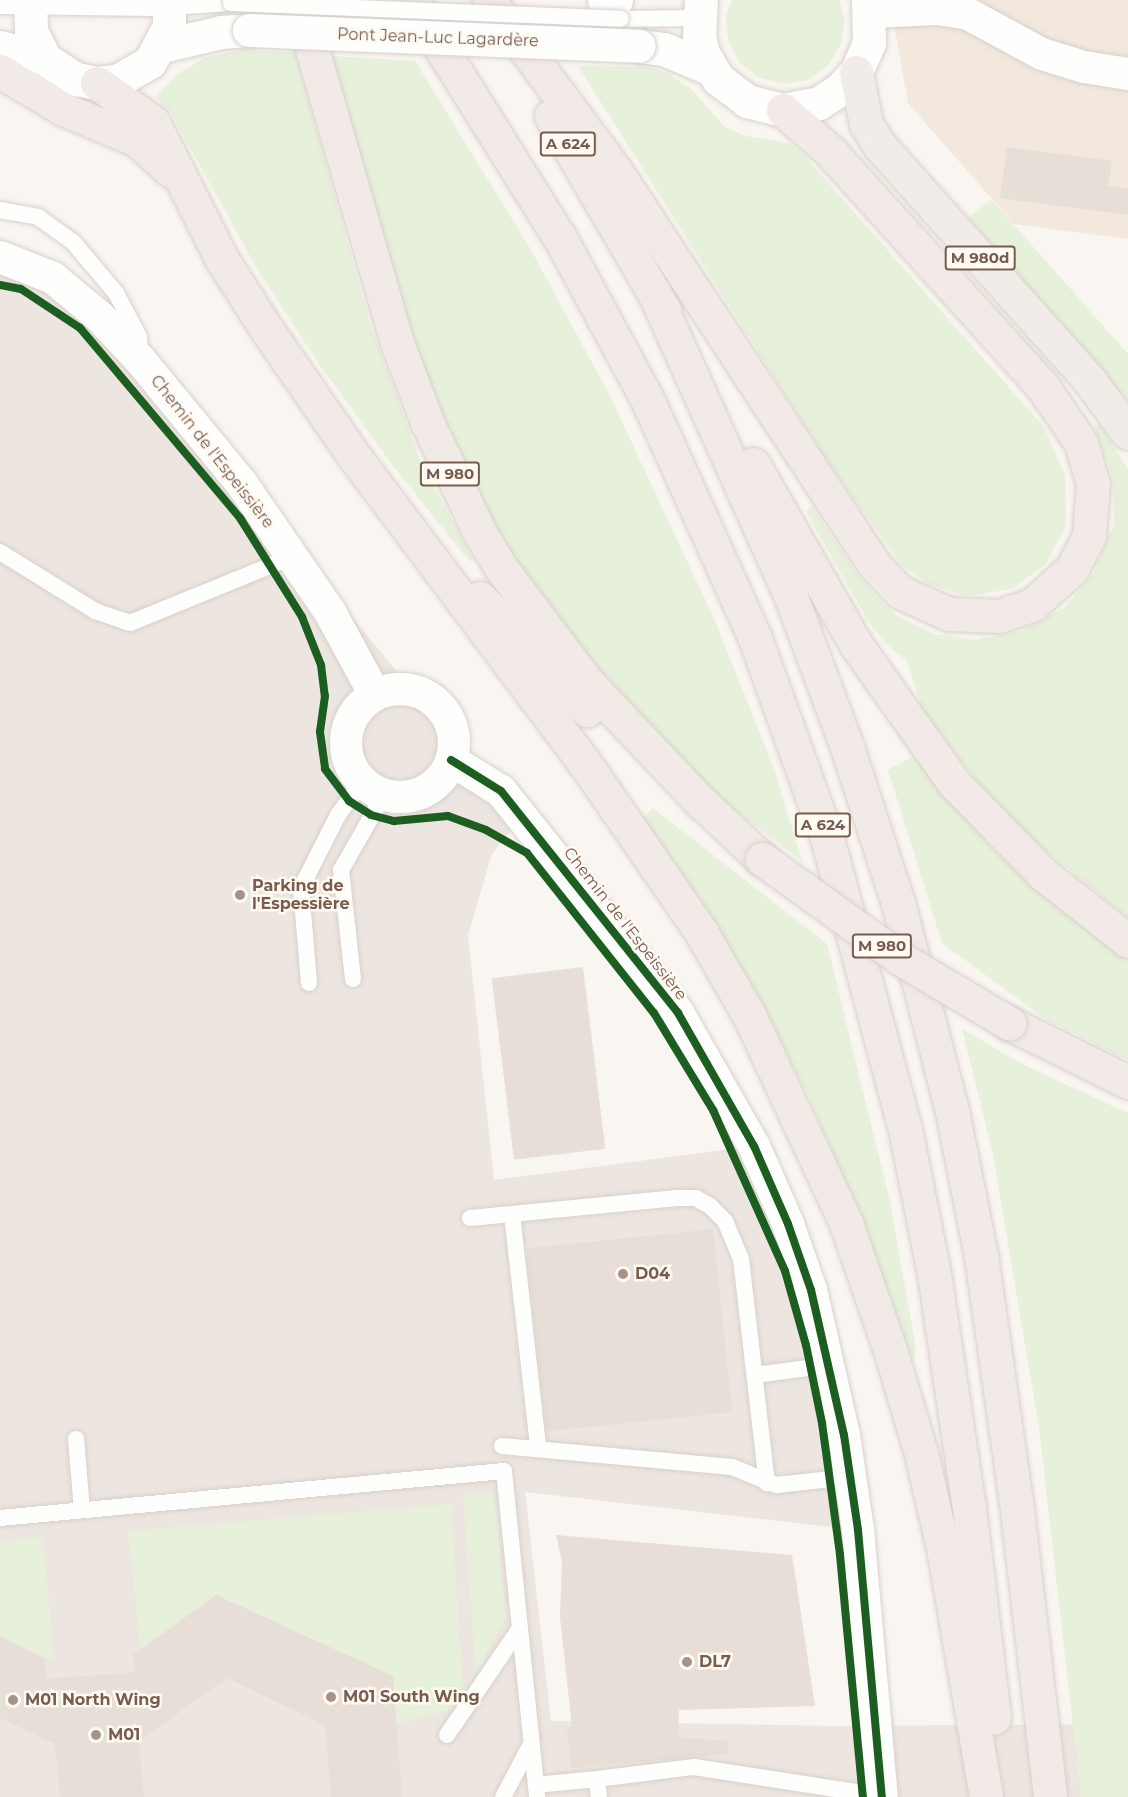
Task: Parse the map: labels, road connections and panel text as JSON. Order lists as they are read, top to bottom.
{
  "streets": {
    "highway": ["A 624", "M 980d", "M 980"],
    "street": ["Pont Jean-Luc Lagardère", "Chemin de l'Espeissière"]
  },
  "places": [
    "Parking de l'Espessière",
    "D04",
    "DL7",
    "M01 South Wing",
    "M01 North Wing",
    "M01"
  ]
}
